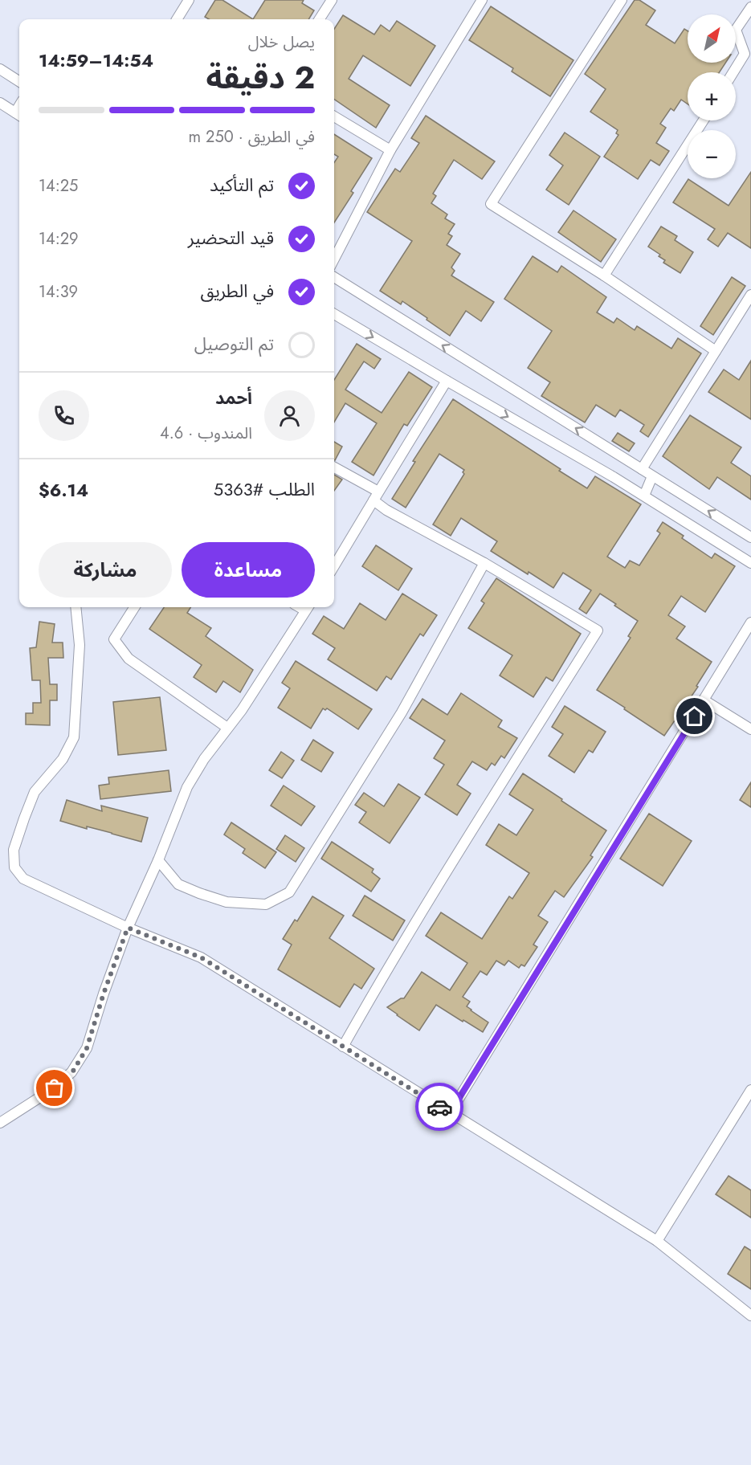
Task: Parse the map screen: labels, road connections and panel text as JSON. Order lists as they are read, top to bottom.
{
  "north": "top right",
  "page": {
    "map_buttons": ["+", "−"],
    "heading": ["2 دقيقة", "يصل خلال", "14:54–14:59"],
    "panel": [
      "أحمد",
      "المندوب · 4.6",
      "الطلب #5363",
      "$6.14"
    ],
    "bar": "في الطريق · 250 m",
    "list": [
      ["تم التأكيد", "14:25"],
      ["قيد التحضير", "14:29"],
      ["في الطريق", "14:39"],
      "تم التوصيل"
    ],
    "buttons": ["مساعدة", "مشاركة"]
  }
}
